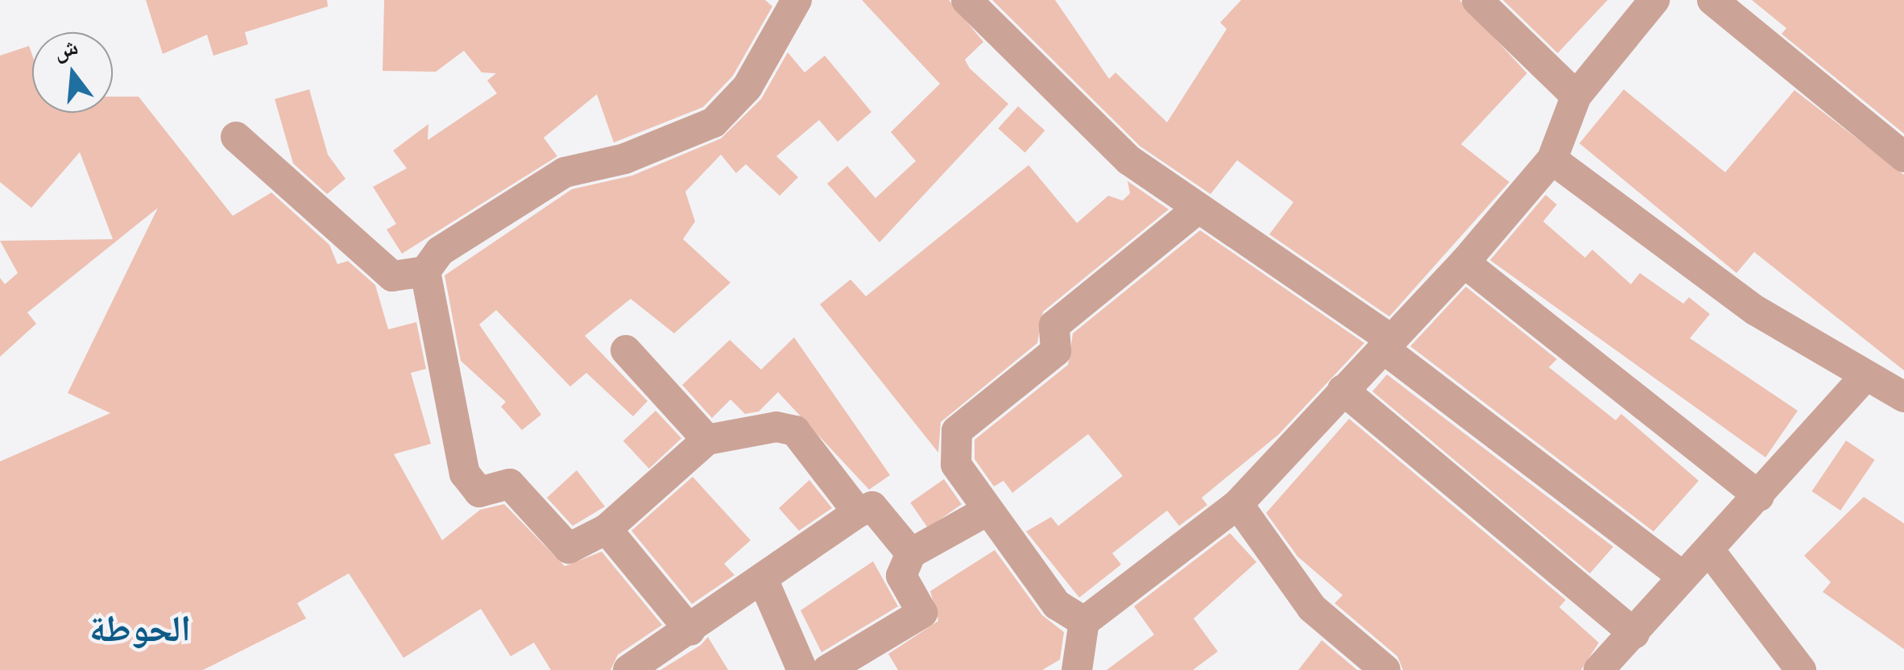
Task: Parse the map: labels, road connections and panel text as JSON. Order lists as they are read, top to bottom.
{
  "districts": ["الحوطة"],
  "north": "top"
}
